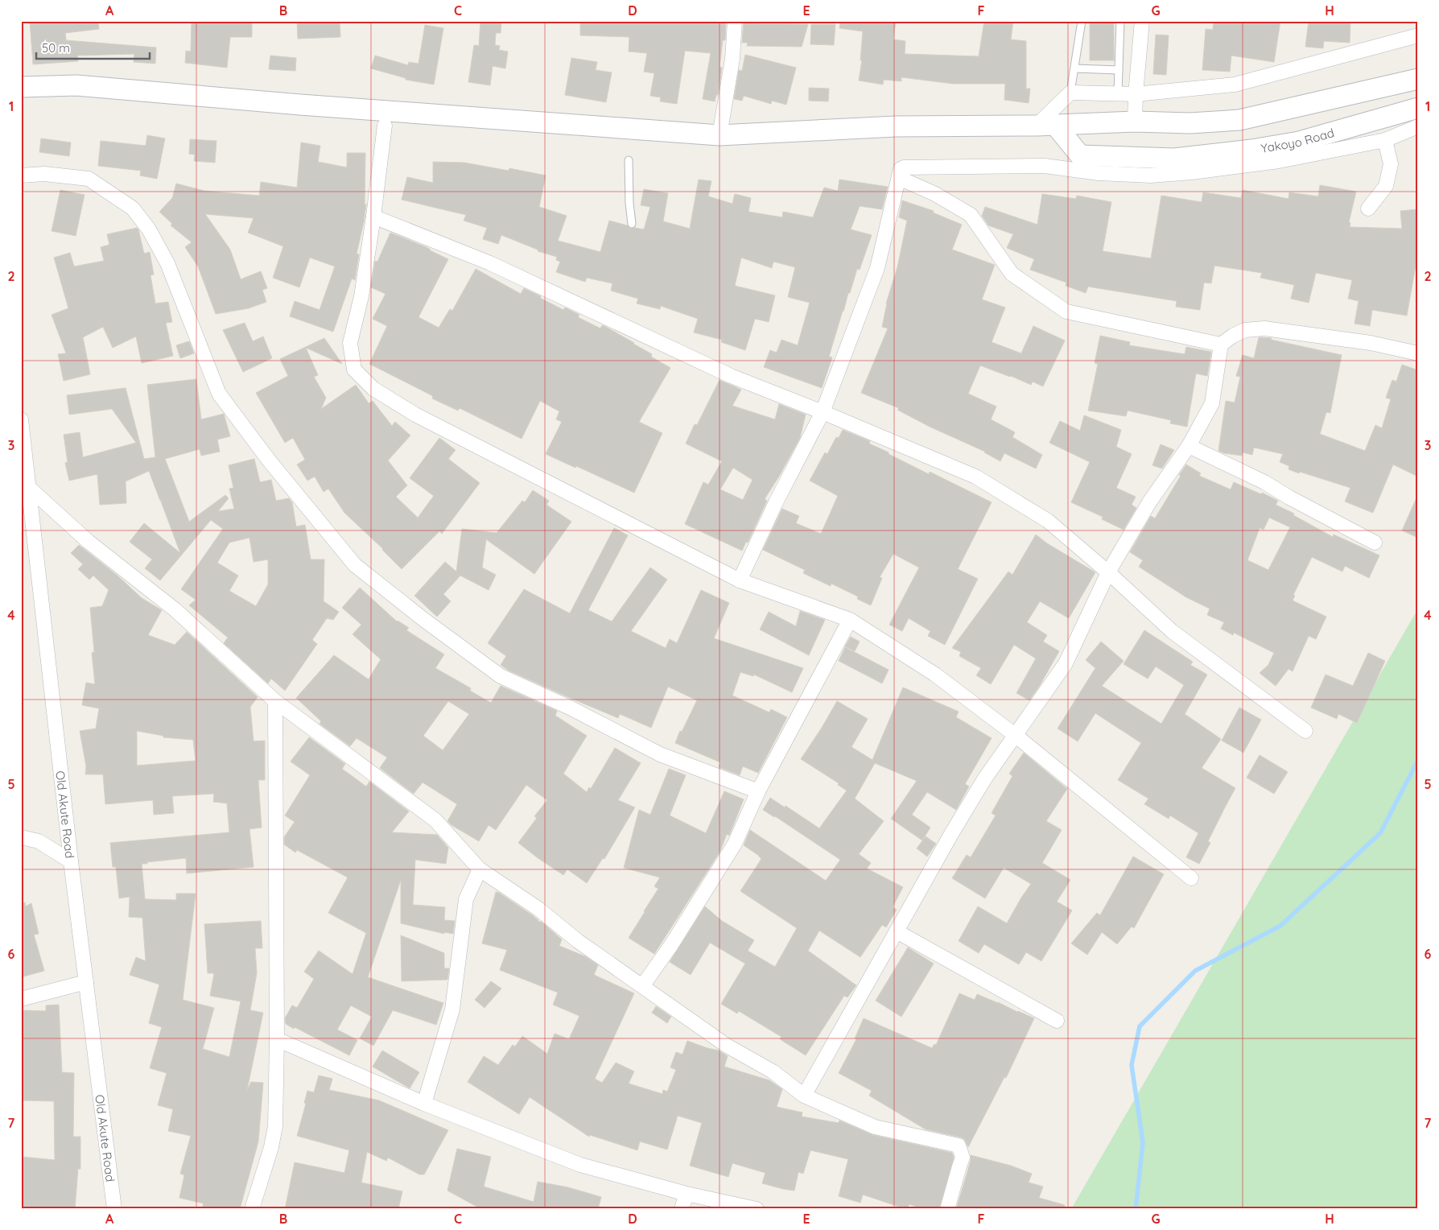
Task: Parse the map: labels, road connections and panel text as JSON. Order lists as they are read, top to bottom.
{
  "streets": {
    "main road": ["Yakoyo Road"],
    "street": ["Old Akute Road"]
  },
  "scale_bar": "50 m",
  "grid": {
    "columns": [
      "A",
      "B",
      "C",
      "D",
      "E",
      "F",
      "G",
      "H"
    ],
    "rows": [
      "1",
      "2",
      "3",
      "4",
      "5",
      "6",
      "7"
    ]
  }
}
